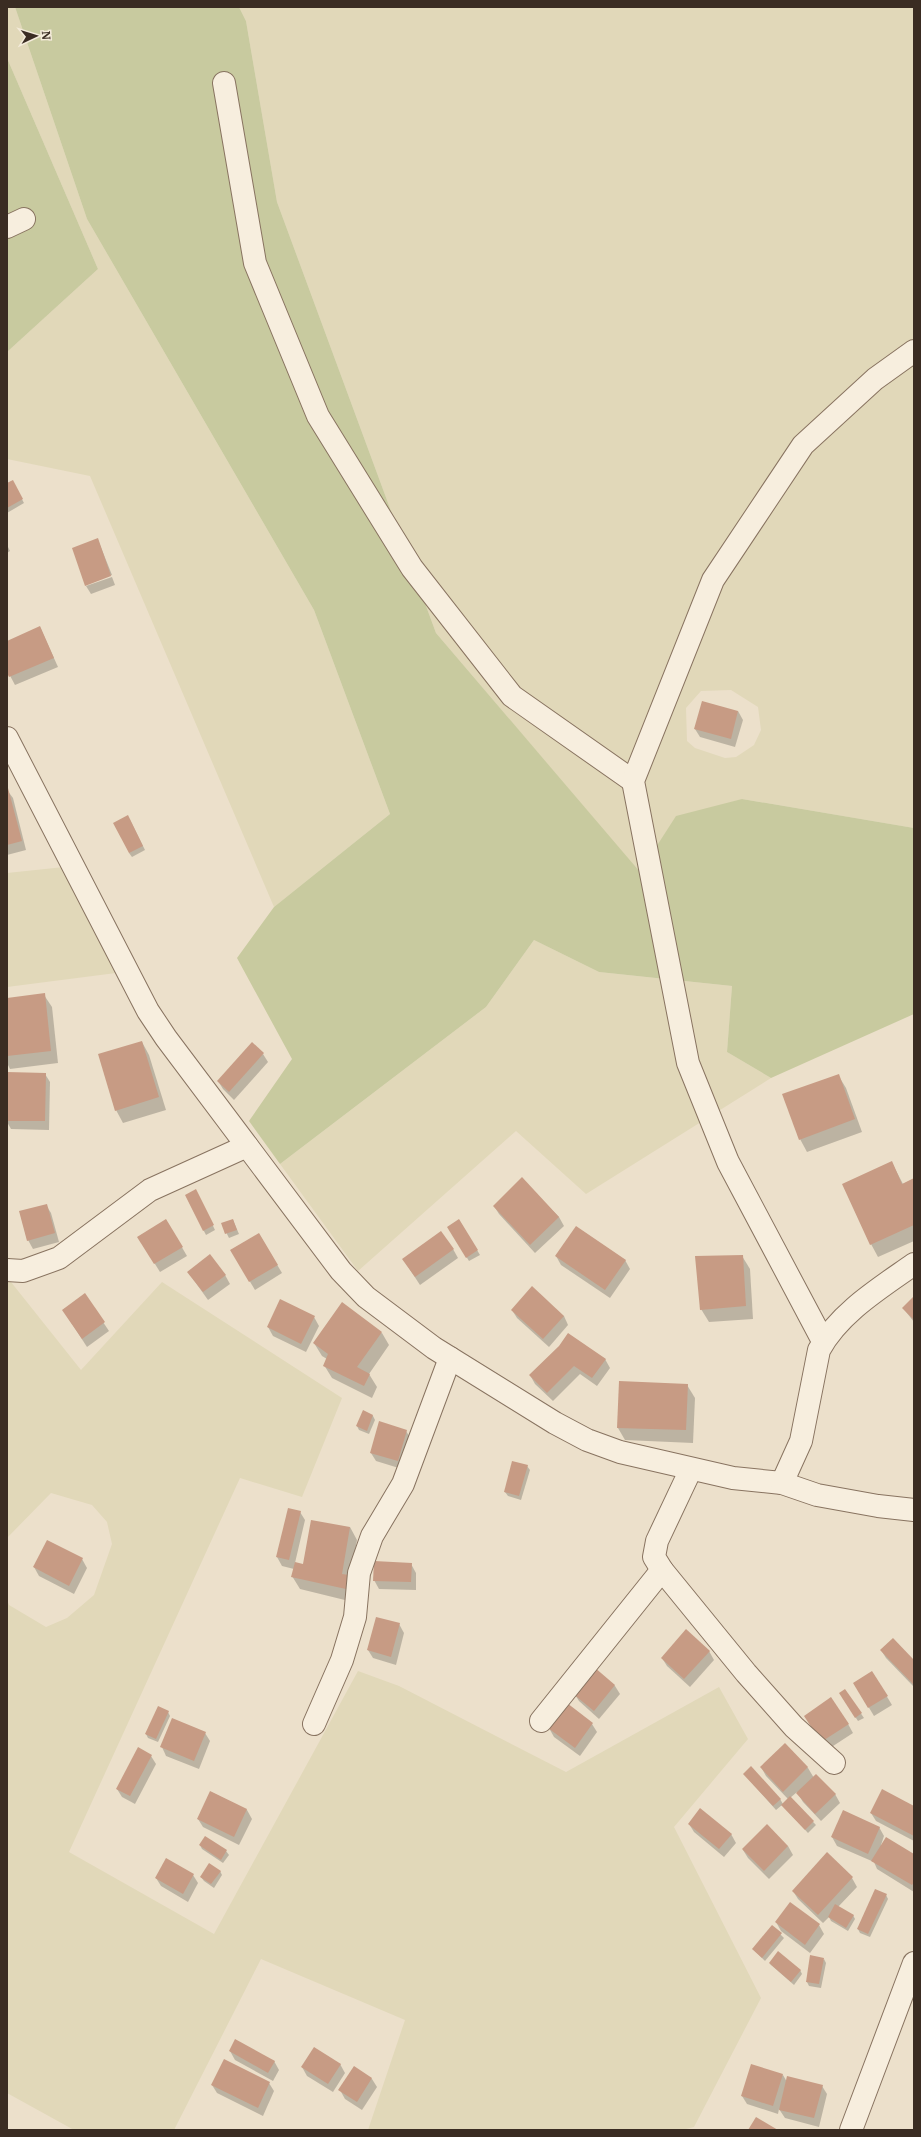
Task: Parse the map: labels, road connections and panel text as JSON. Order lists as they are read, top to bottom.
{
  "north": "right"
}
